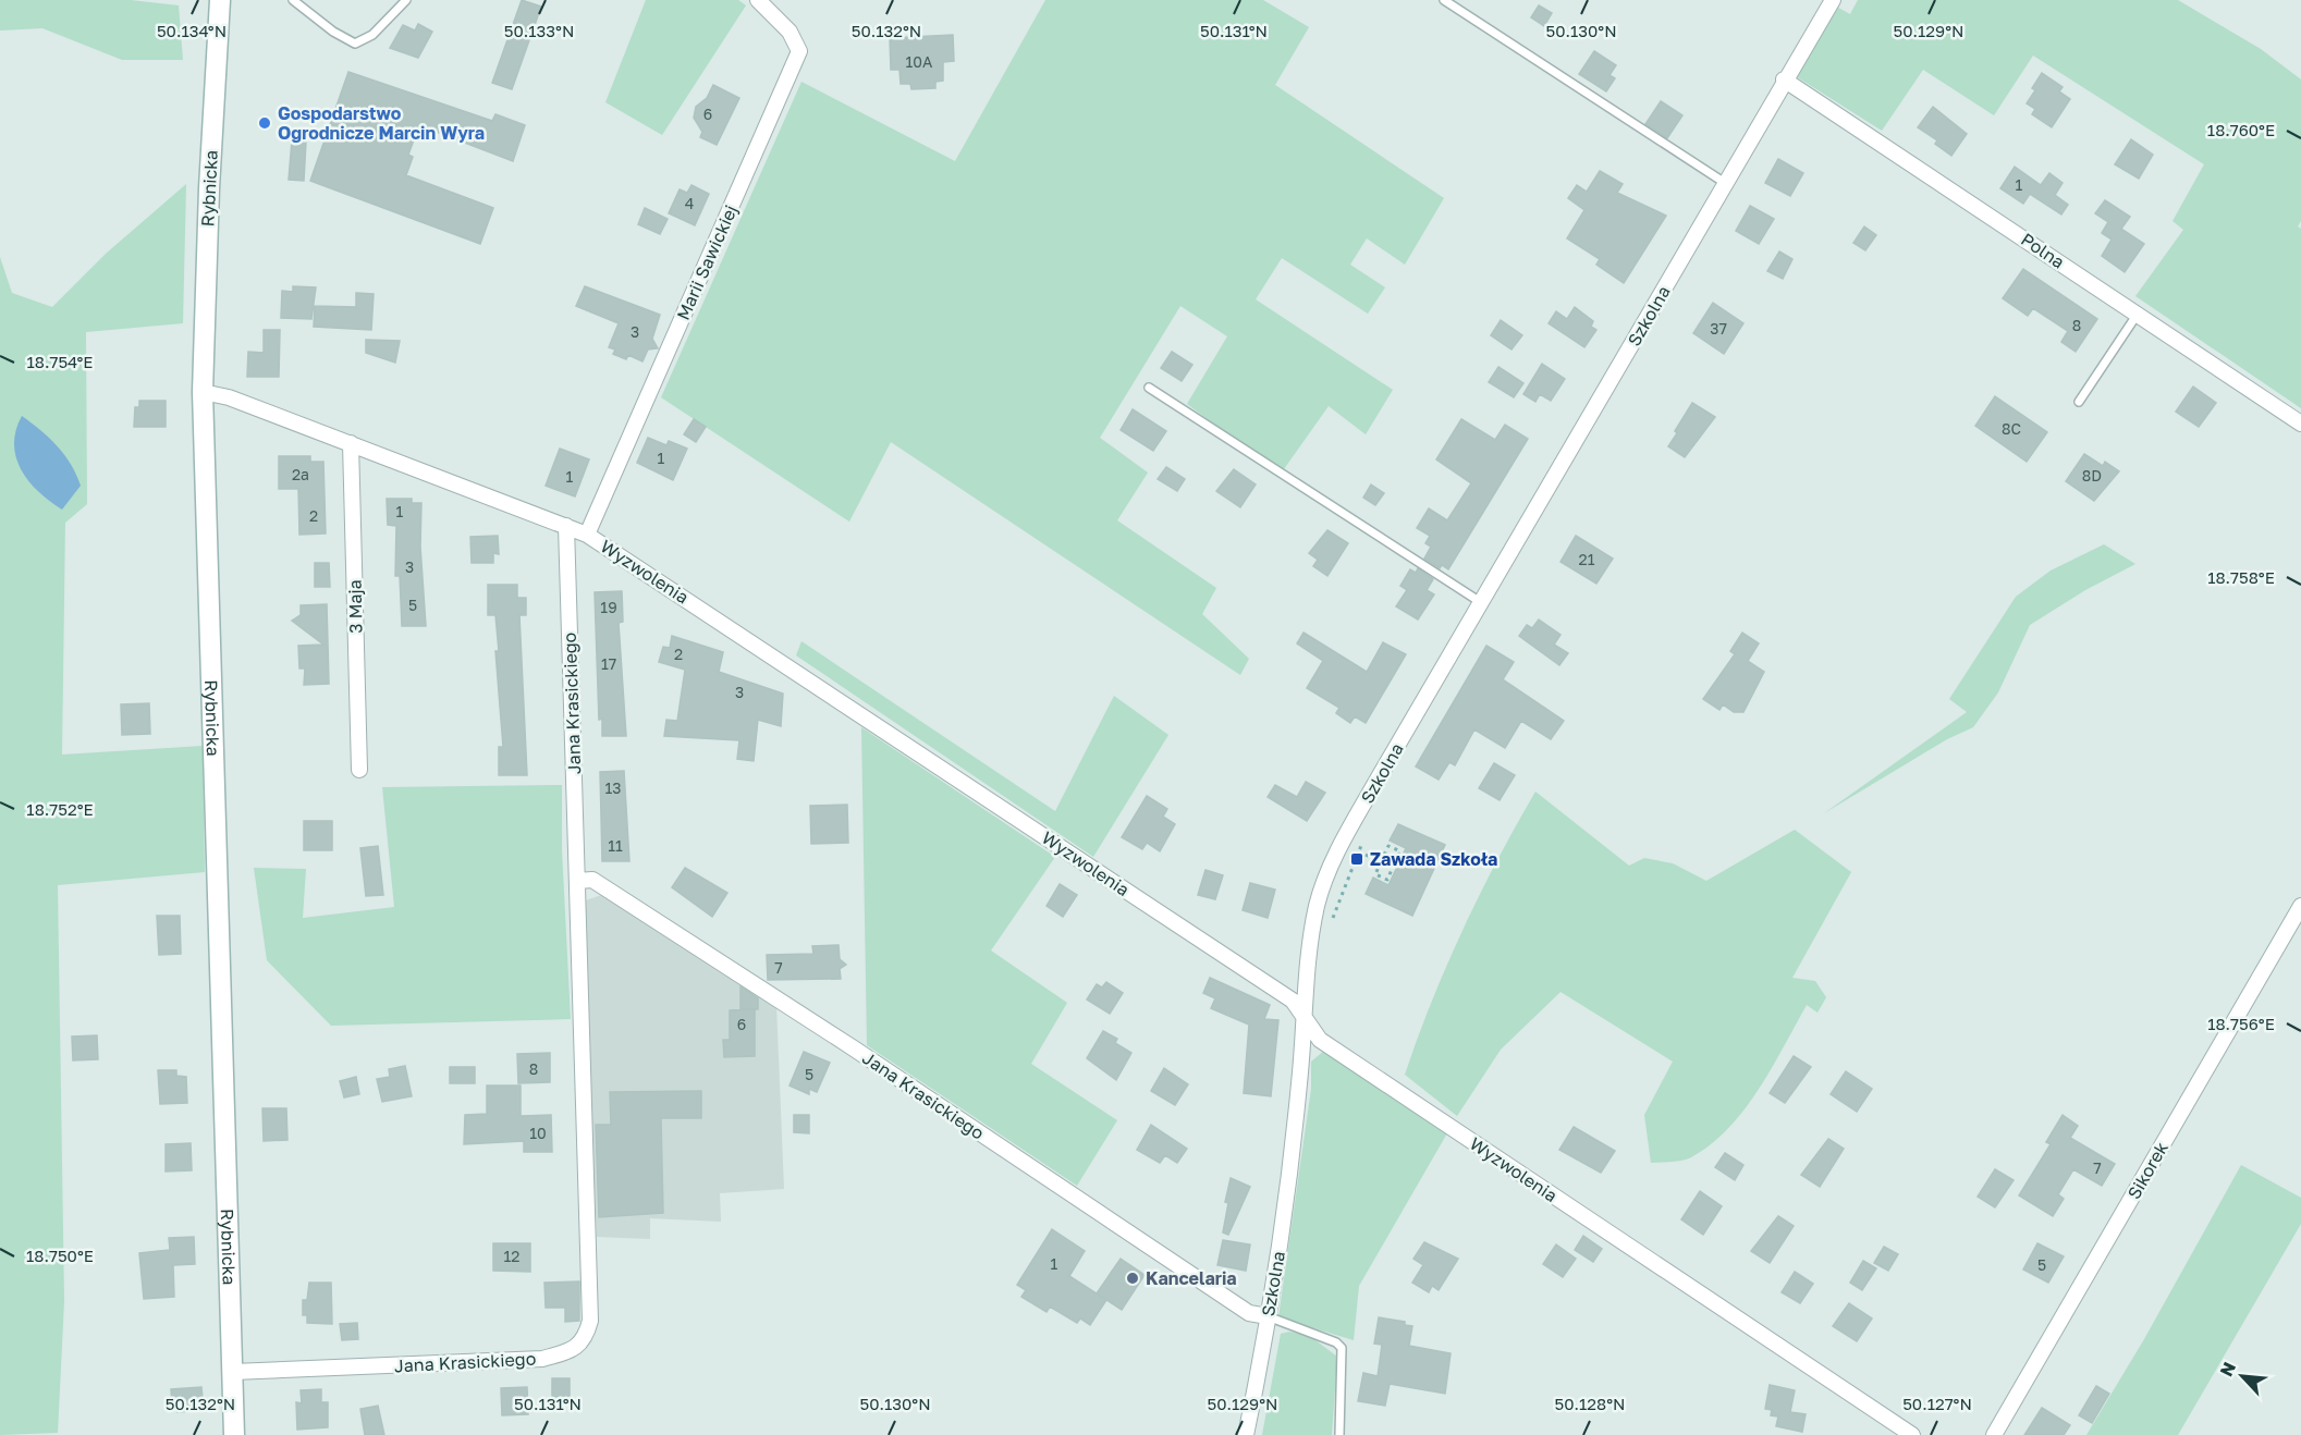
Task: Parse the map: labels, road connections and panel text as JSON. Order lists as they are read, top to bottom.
{
  "streets": {
    "main road": ["Rybnicka"],
    "street": [
      "Polna",
      "Marii Sawickiej",
      "Szkolna",
      "Wyzwolenia",
      "3 Maja",
      "Jana Krasickiego",
      "Sikorek"
    ]
  },
  "crossings": [
    ["Rybnicka", "Wyzwolenia"],
    ["Rybnicka", "Jana Krasickiego"],
    ["Polna", "Szkolna"],
    ["Marii Sawickiej", "Wyzwolenia"],
    ["Szkolna", "Wyzwolenia"],
    ["Szkolna", "Jana Krasickiego"],
    ["Wyzwolenia", "3 Maja"],
    ["Wyzwolenia", "Jana Krasickiego"]
  ],
  "places": {
    "other": ["Gospodarstwo Ogrodnicze Marcin Wyra", "Kancelaria"],
    "transit": ["Zawada Szkoła"]
  },
  "house_numbers": [
    "10A",
    "6",
    "1",
    "4",
    "8",
    "37",
    "3",
    "8C",
    "1",
    "2a",
    "8D",
    "1",
    "1",
    "2",
    "21",
    "3",
    "5",
    "19",
    "2",
    "17",
    "3",
    "13",
    "11",
    "7",
    "6",
    "8",
    "5",
    "10",
    "7",
    "12",
    "1",
    "5"
  ],
  "north": "top left",
  "coordinates": [
    "50.134°N",
    "50.133°N",
    "50.132°N",
    "50.131°N",
    "50.130°N",
    "50.129°N",
    "18.760°E",
    "18.754°E",
    "18.758°E",
    "18.752°E",
    "18.756°E",
    "18.750°E",
    "50.128°N",
    "50.127°N"
  ]
}
